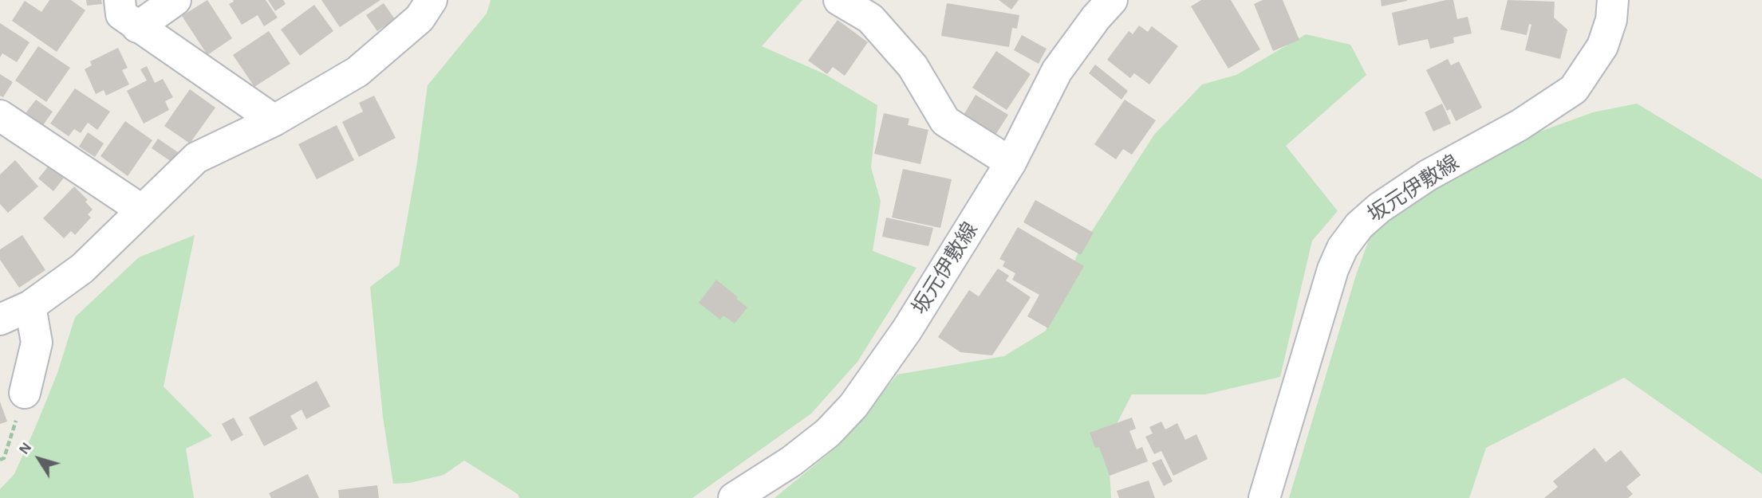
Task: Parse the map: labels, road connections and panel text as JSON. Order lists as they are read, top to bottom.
{
  "streets": {
    "street": ["坂元伊敷線"]
  },
  "north": "top left"
}
